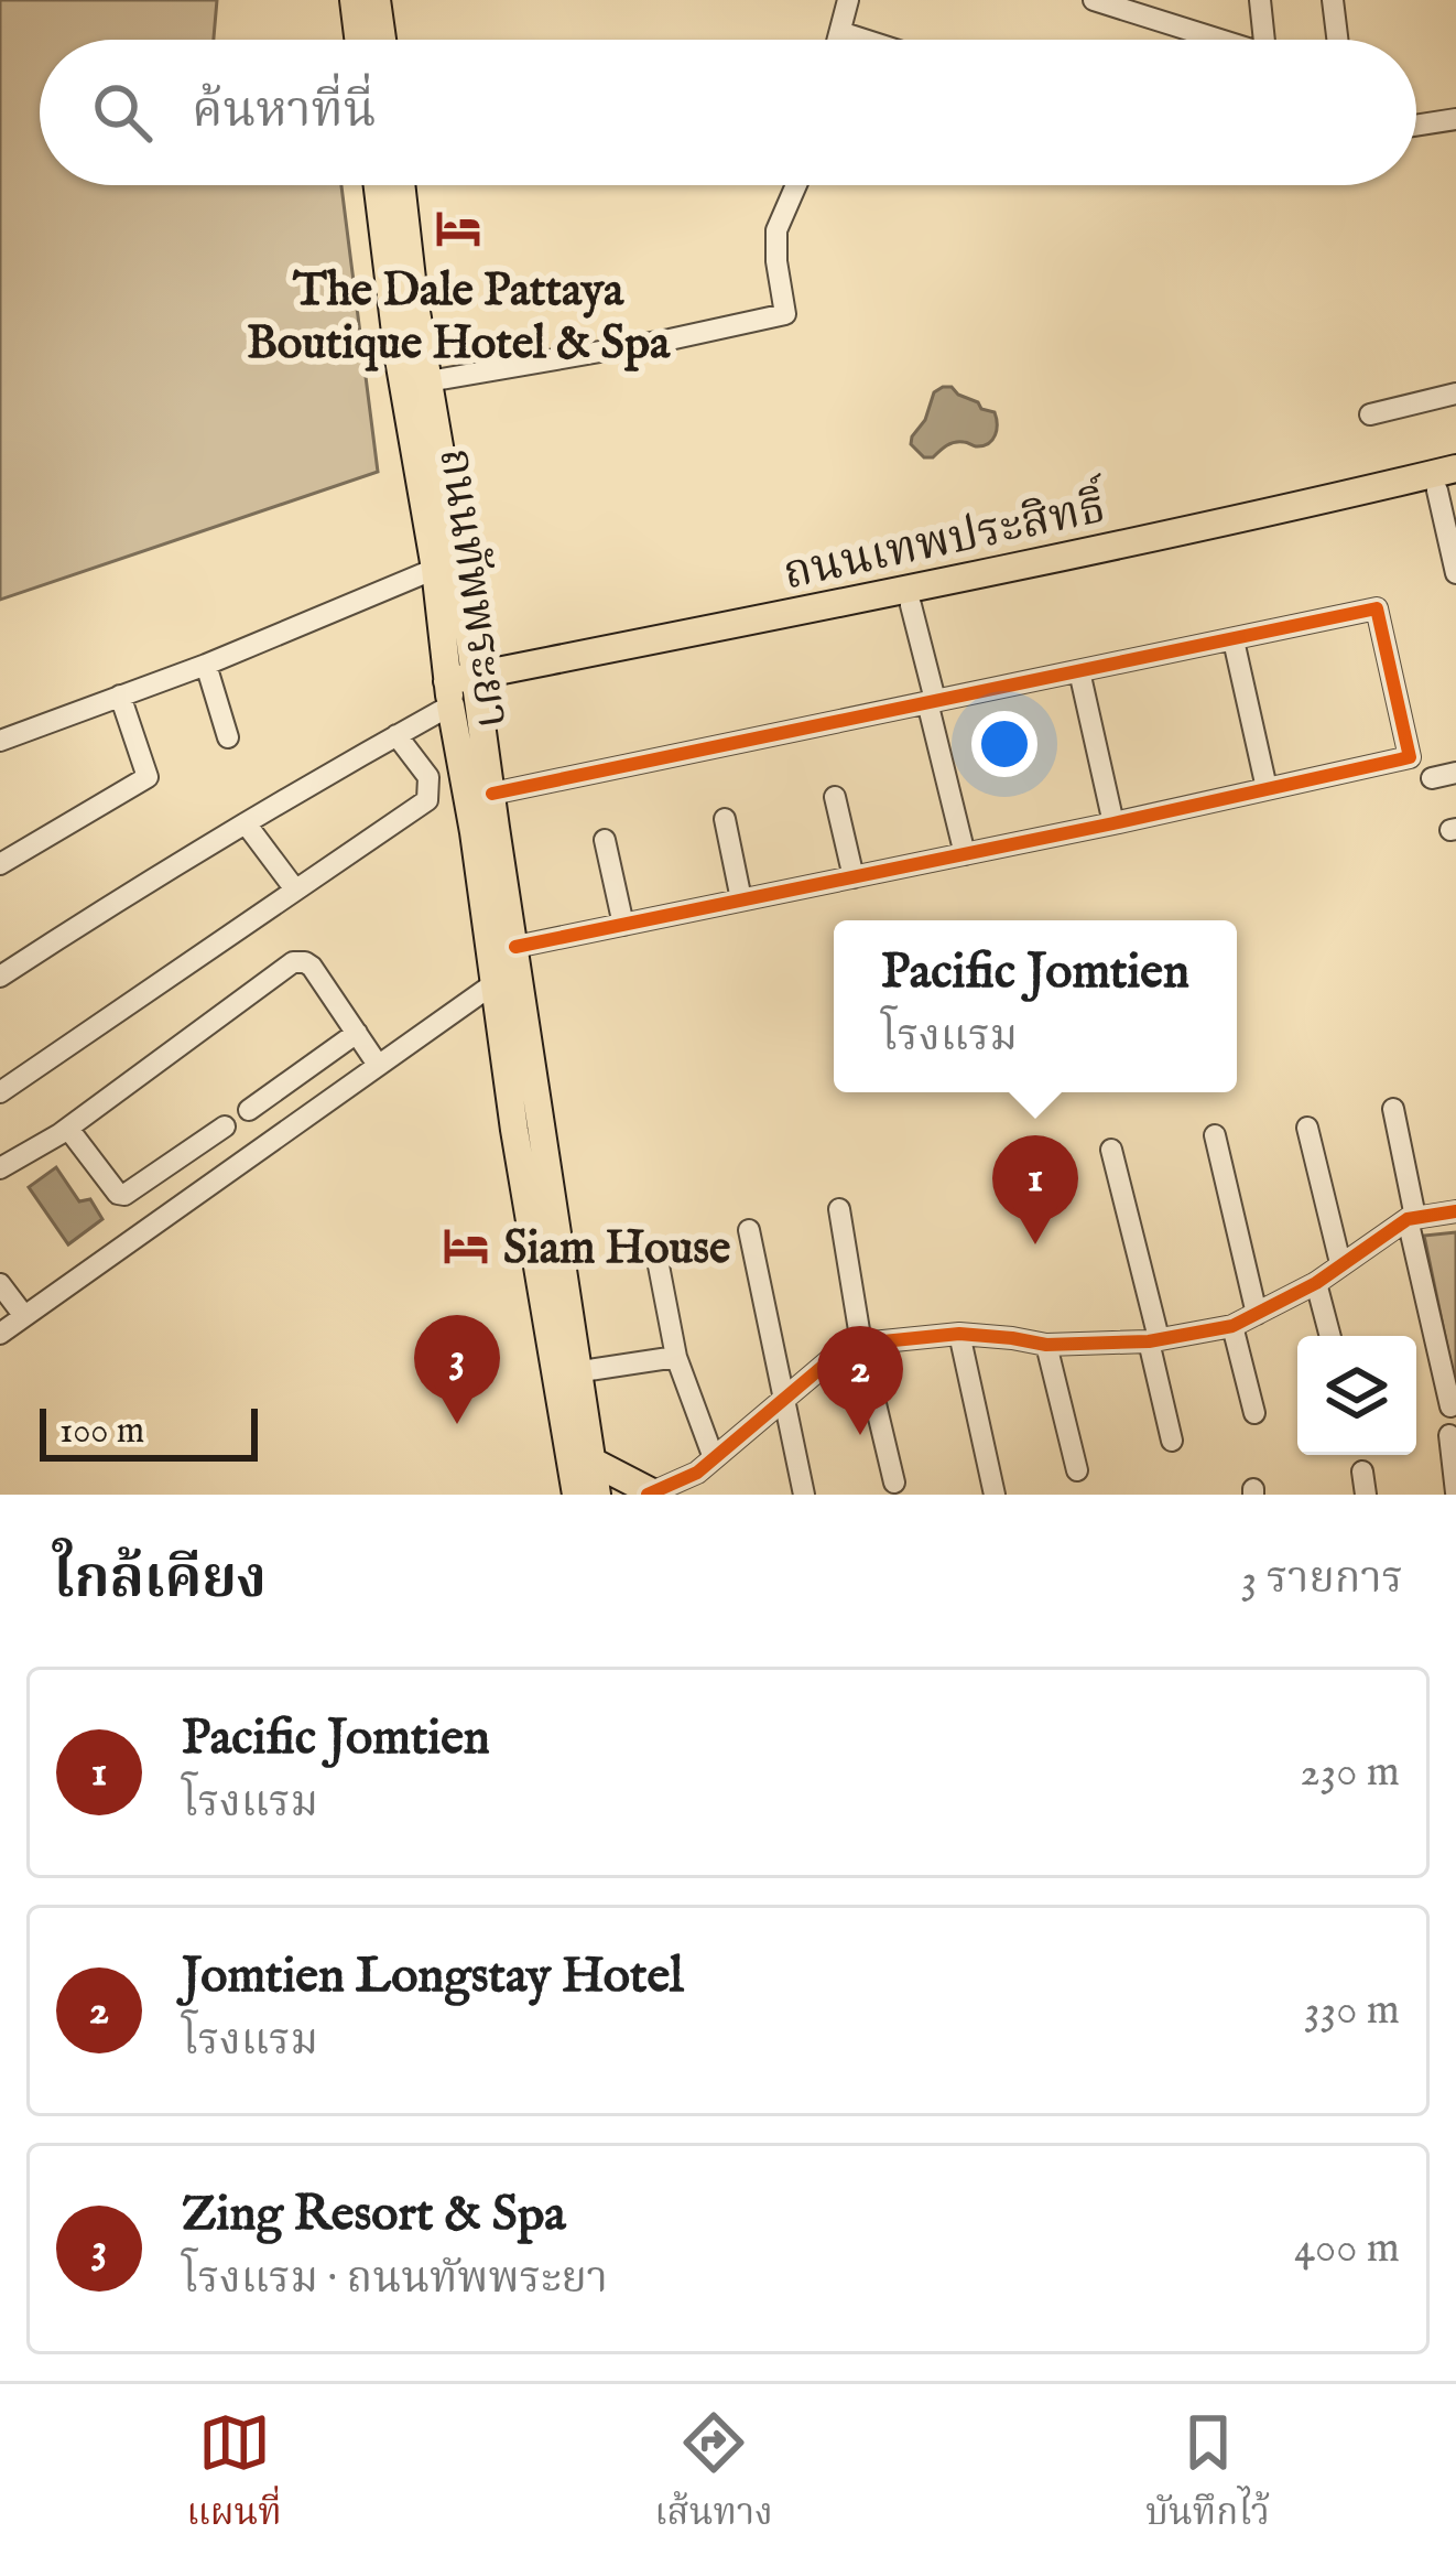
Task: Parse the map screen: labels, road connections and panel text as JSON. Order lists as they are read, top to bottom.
{
  "streets": {
    "main road": ["ถนนเทพประสิทธิ์", "ถนนทัพพระยา"]
  },
  "crossings": [
    ["ถนนเทพประสิทธิ์", "ถนนทัพพระยา"]
  ],
  "places": {
    "hotel": ["The Dale Pattaya Boutique Hotel & Spa", "Siam House"]
  },
  "scale_bar": "100 m",
  "page": {
    "search": "ค้นหาที่นี่",
    "popup": ["Pacific Jomtien", "โรงแรม"],
    "pins": ["1", "3", "2"],
    "scale": "100 m",
    "heading": ["ใกล้เคียง", "3 รายการ"],
    "list": [
      {
        "mark": "1",
        "name": "Pacific Jomtien",
        "note": "โรงแรม",
        "value": "230 m"
      },
      {
        "mark": "2",
        "name": "Jomtien Longstay Hotel",
        "note": "โรงแรม",
        "value": "330 m"
      },
      {
        "mark": "3",
        "name": "Zing Resort & Spa",
        "note": "โรงแรม · ถนนทัพพระยา",
        "value": "400 m"
      }
    ],
    "nav": ["แผนที่", "เส้นทาง", "บันทึกไว้"]
  }
}
